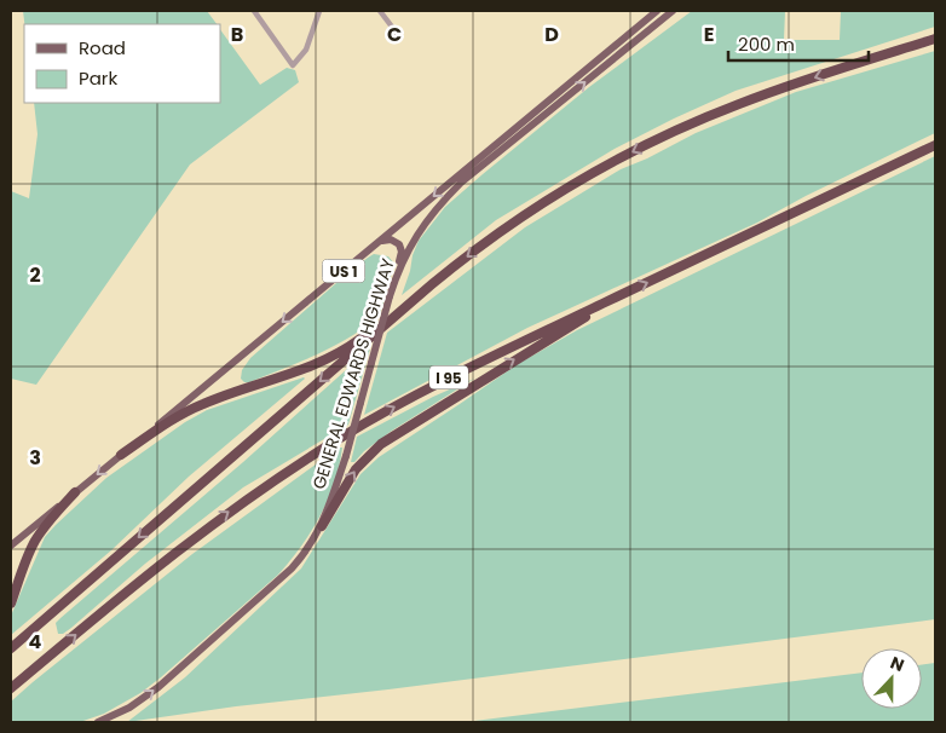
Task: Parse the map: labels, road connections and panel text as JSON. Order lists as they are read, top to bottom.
{
  "streets": {
    "highway": ["I 95"],
    "main road": ["US 1", "GENERAL EDWARDS HIGHWAY"]
  },
  "legend": ["Road", "Park"],
  "scale_bar": "200 m",
  "north": "top",
  "grid": {
    "columns": [
      "B",
      "C",
      "D",
      "E"
    ],
    "rows": ["2", "3", "4"]
  }
}
